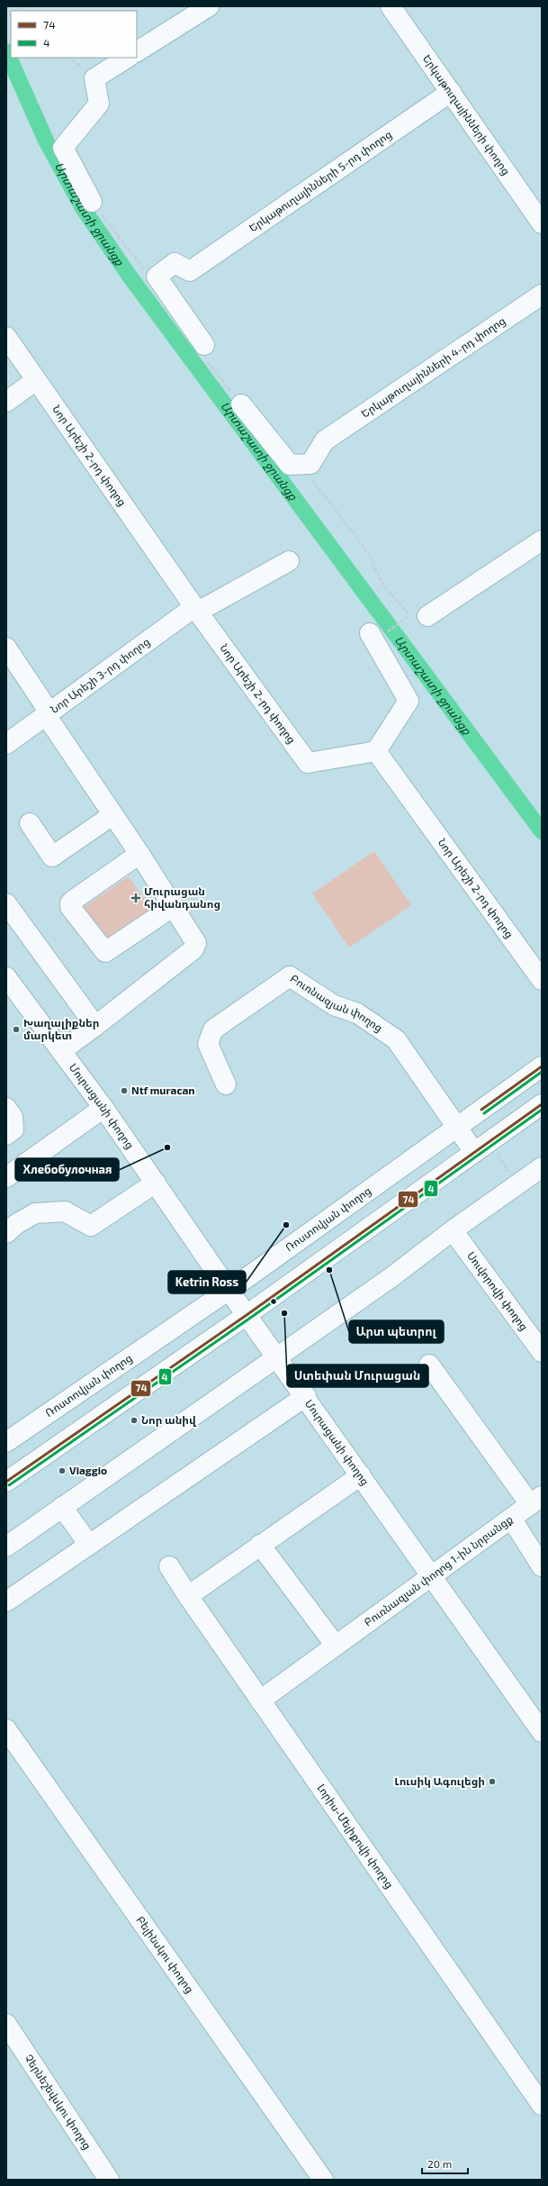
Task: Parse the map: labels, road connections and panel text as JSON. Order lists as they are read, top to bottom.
{
  "streets": {
    "street": [
      "Երկաթուղայինների փողոց",
      "Երկաթուղայինների 5-րդ փողոց",
      "Երկաթուղայինների 4-րդ փողոց",
      "Նոր Արեշի 2-րդ փողոց",
      "Նոր Արեշի 3-րդ փողոց",
      "Բուռնազյան փողոց",
      "Մուրացանի փողոց",
      "Ռոստովյան փողոց",
      "Սուվորովի փողոց",
      "Բուռնազյան փողոց 1-ին նրբանցք",
      "Լորիս-Մելիքովի փողոց",
      "Բելինսկու փողոց",
      "Չերնեշեվսկու փողոց"
    ]
  },
  "crossings": [
    ["Երկաթուղայինների փողոց", "Երկաթուղայինների 5-րդ փողոց"],
    ["Նոր Արեշի 2-րդ փողոց", "Նոր Արեշի 3-րդ փողոց"],
    ["Բուռնազյան փողոց", "Ռոստովյան փողոց"],
    ["Մուրացանի փողոց", "Ռոստովյան փողոց"],
    ["Մուրացանի փողոց", "Բուռնազյան փողոց 1-ին նրբանցք"],
    ["Բուռնազյան փողոց 1-ին նրբանցք", "Լորիս-Մելիքովի փողոց"]
  ],
  "water": ["Արտաշատի ջրանցք"],
  "places": {
    "health": ["Մուրացան հիվանդանոց"],
    "other": [
      "Խաղալիքներ մարկետ",
      "Ntf muracan",
      "Хлебобулочная",
      "Ketrin Ross",
      "Արտ պետրոլ",
      "Ստեփան Մուրացան",
      "Նոր անիվ",
      "Viaggio",
      "Լուսիկ Ագուլեցի"
    ]
  },
  "lines": ["transit line 74", "transit line 4"],
  "legend": ["74", "4"],
  "scale_bar": "20 m"
}
